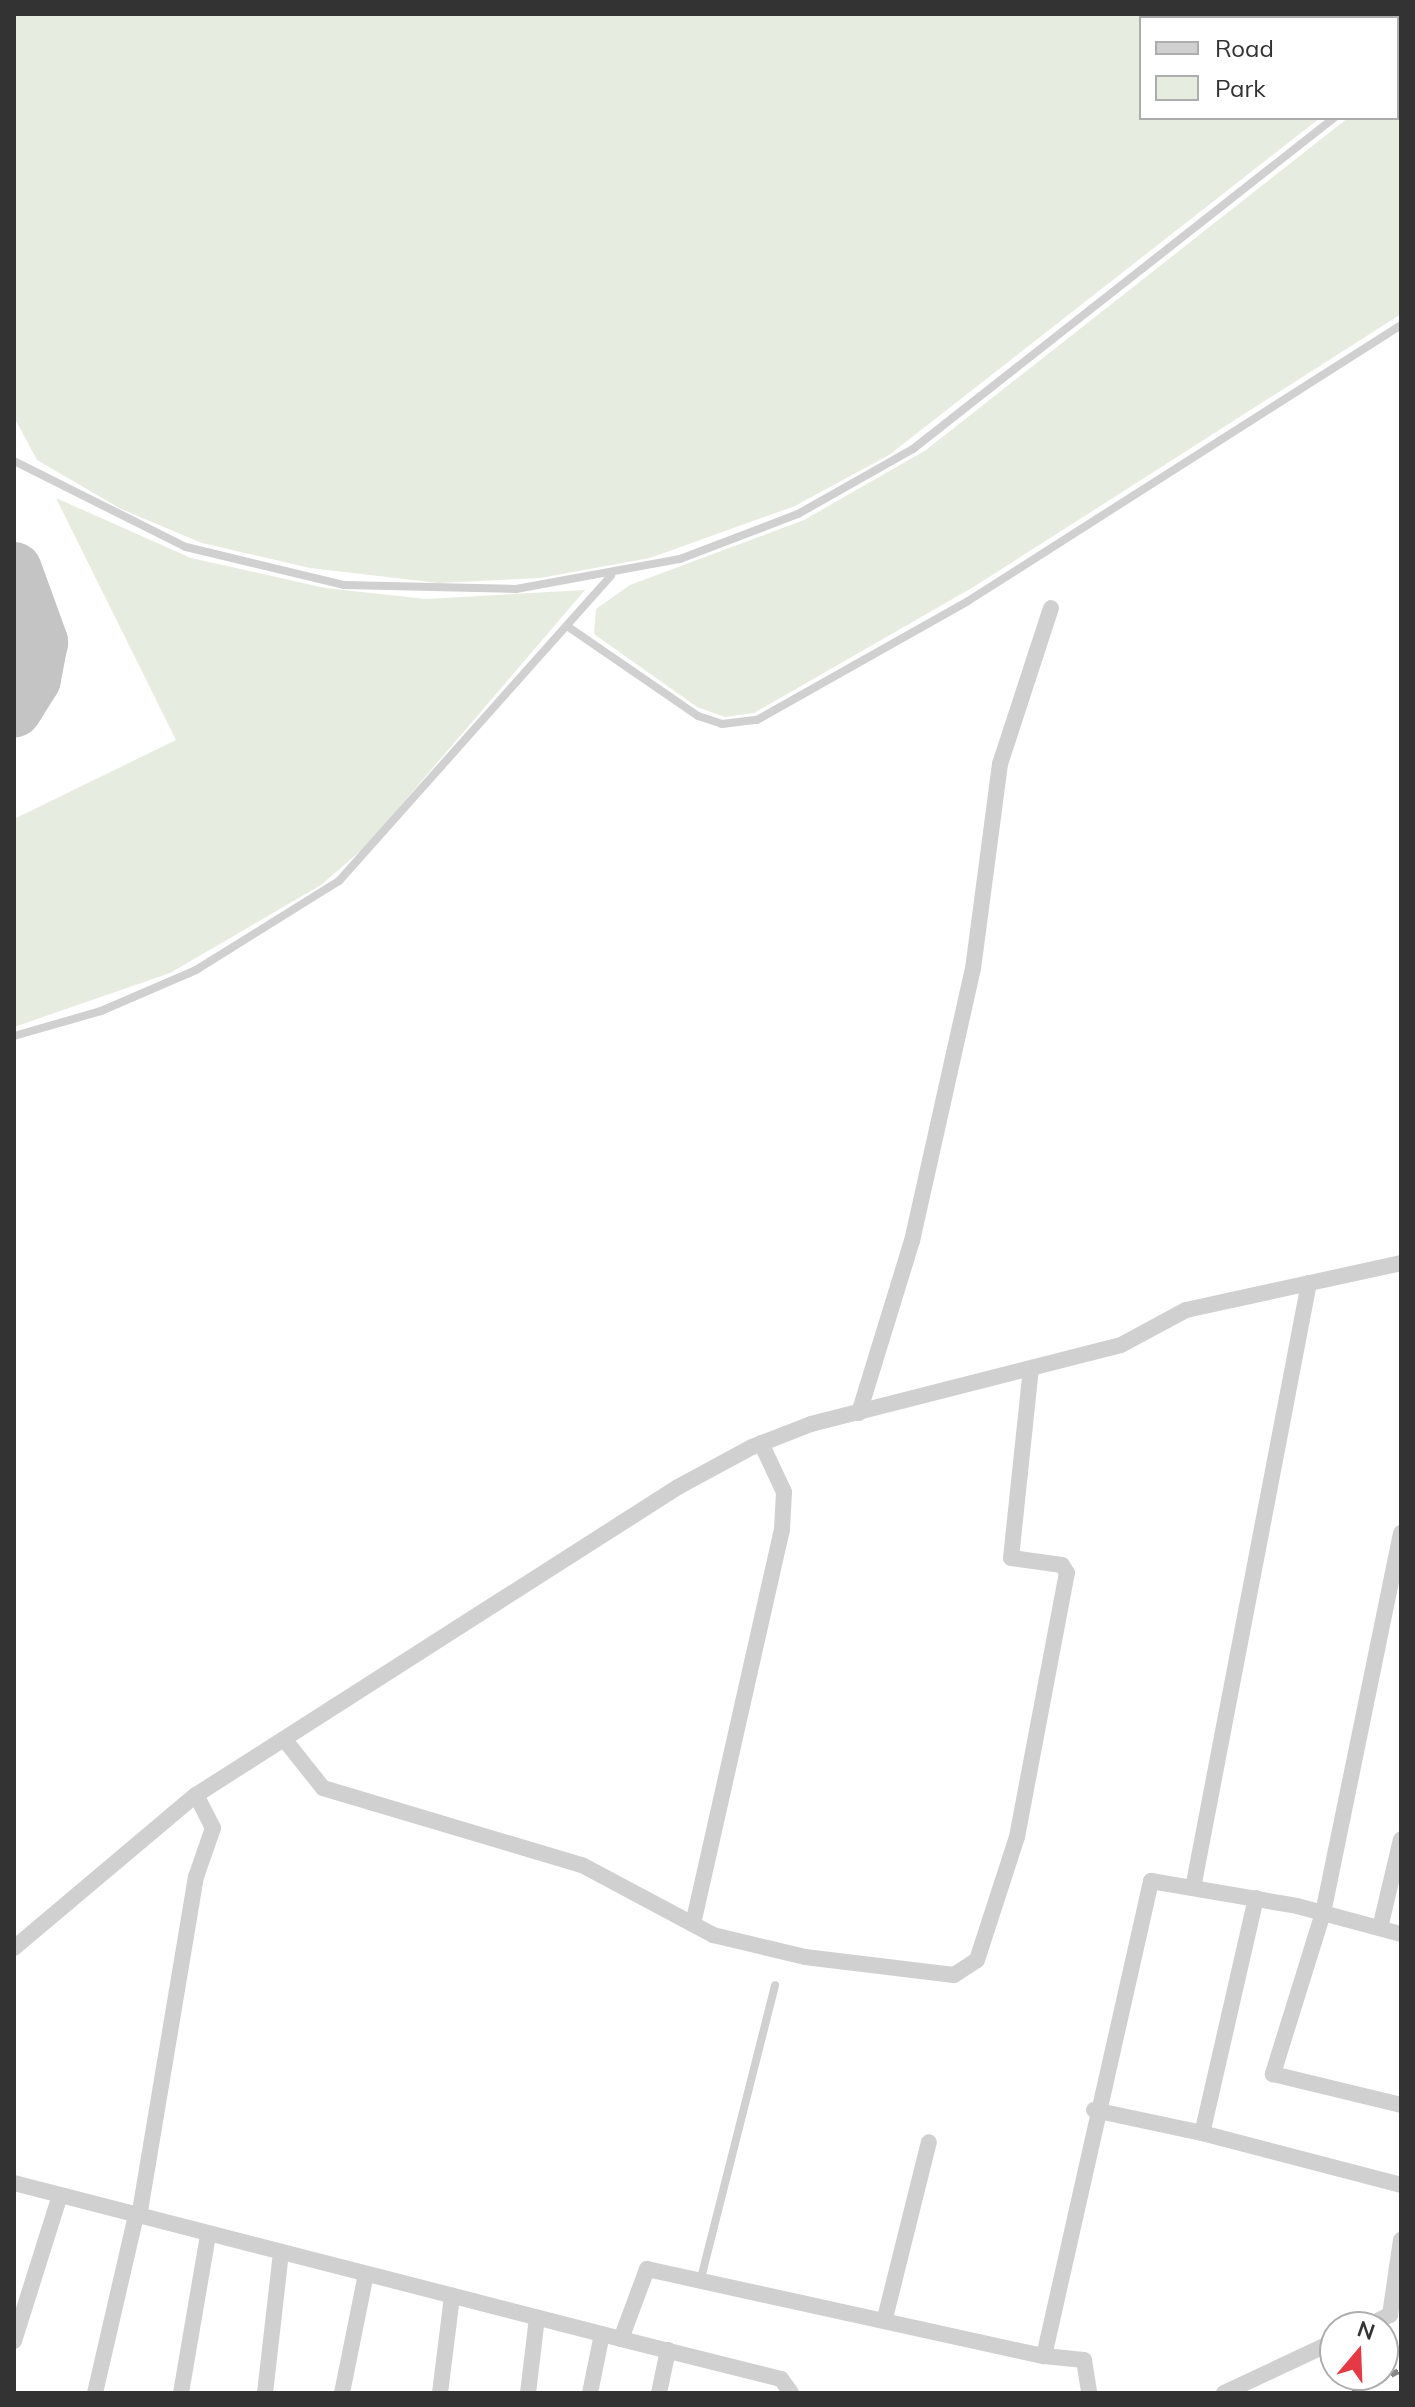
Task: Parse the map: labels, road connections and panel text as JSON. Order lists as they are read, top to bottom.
{
  "legend": ["Road", "Park"],
  "north": "top"
}
